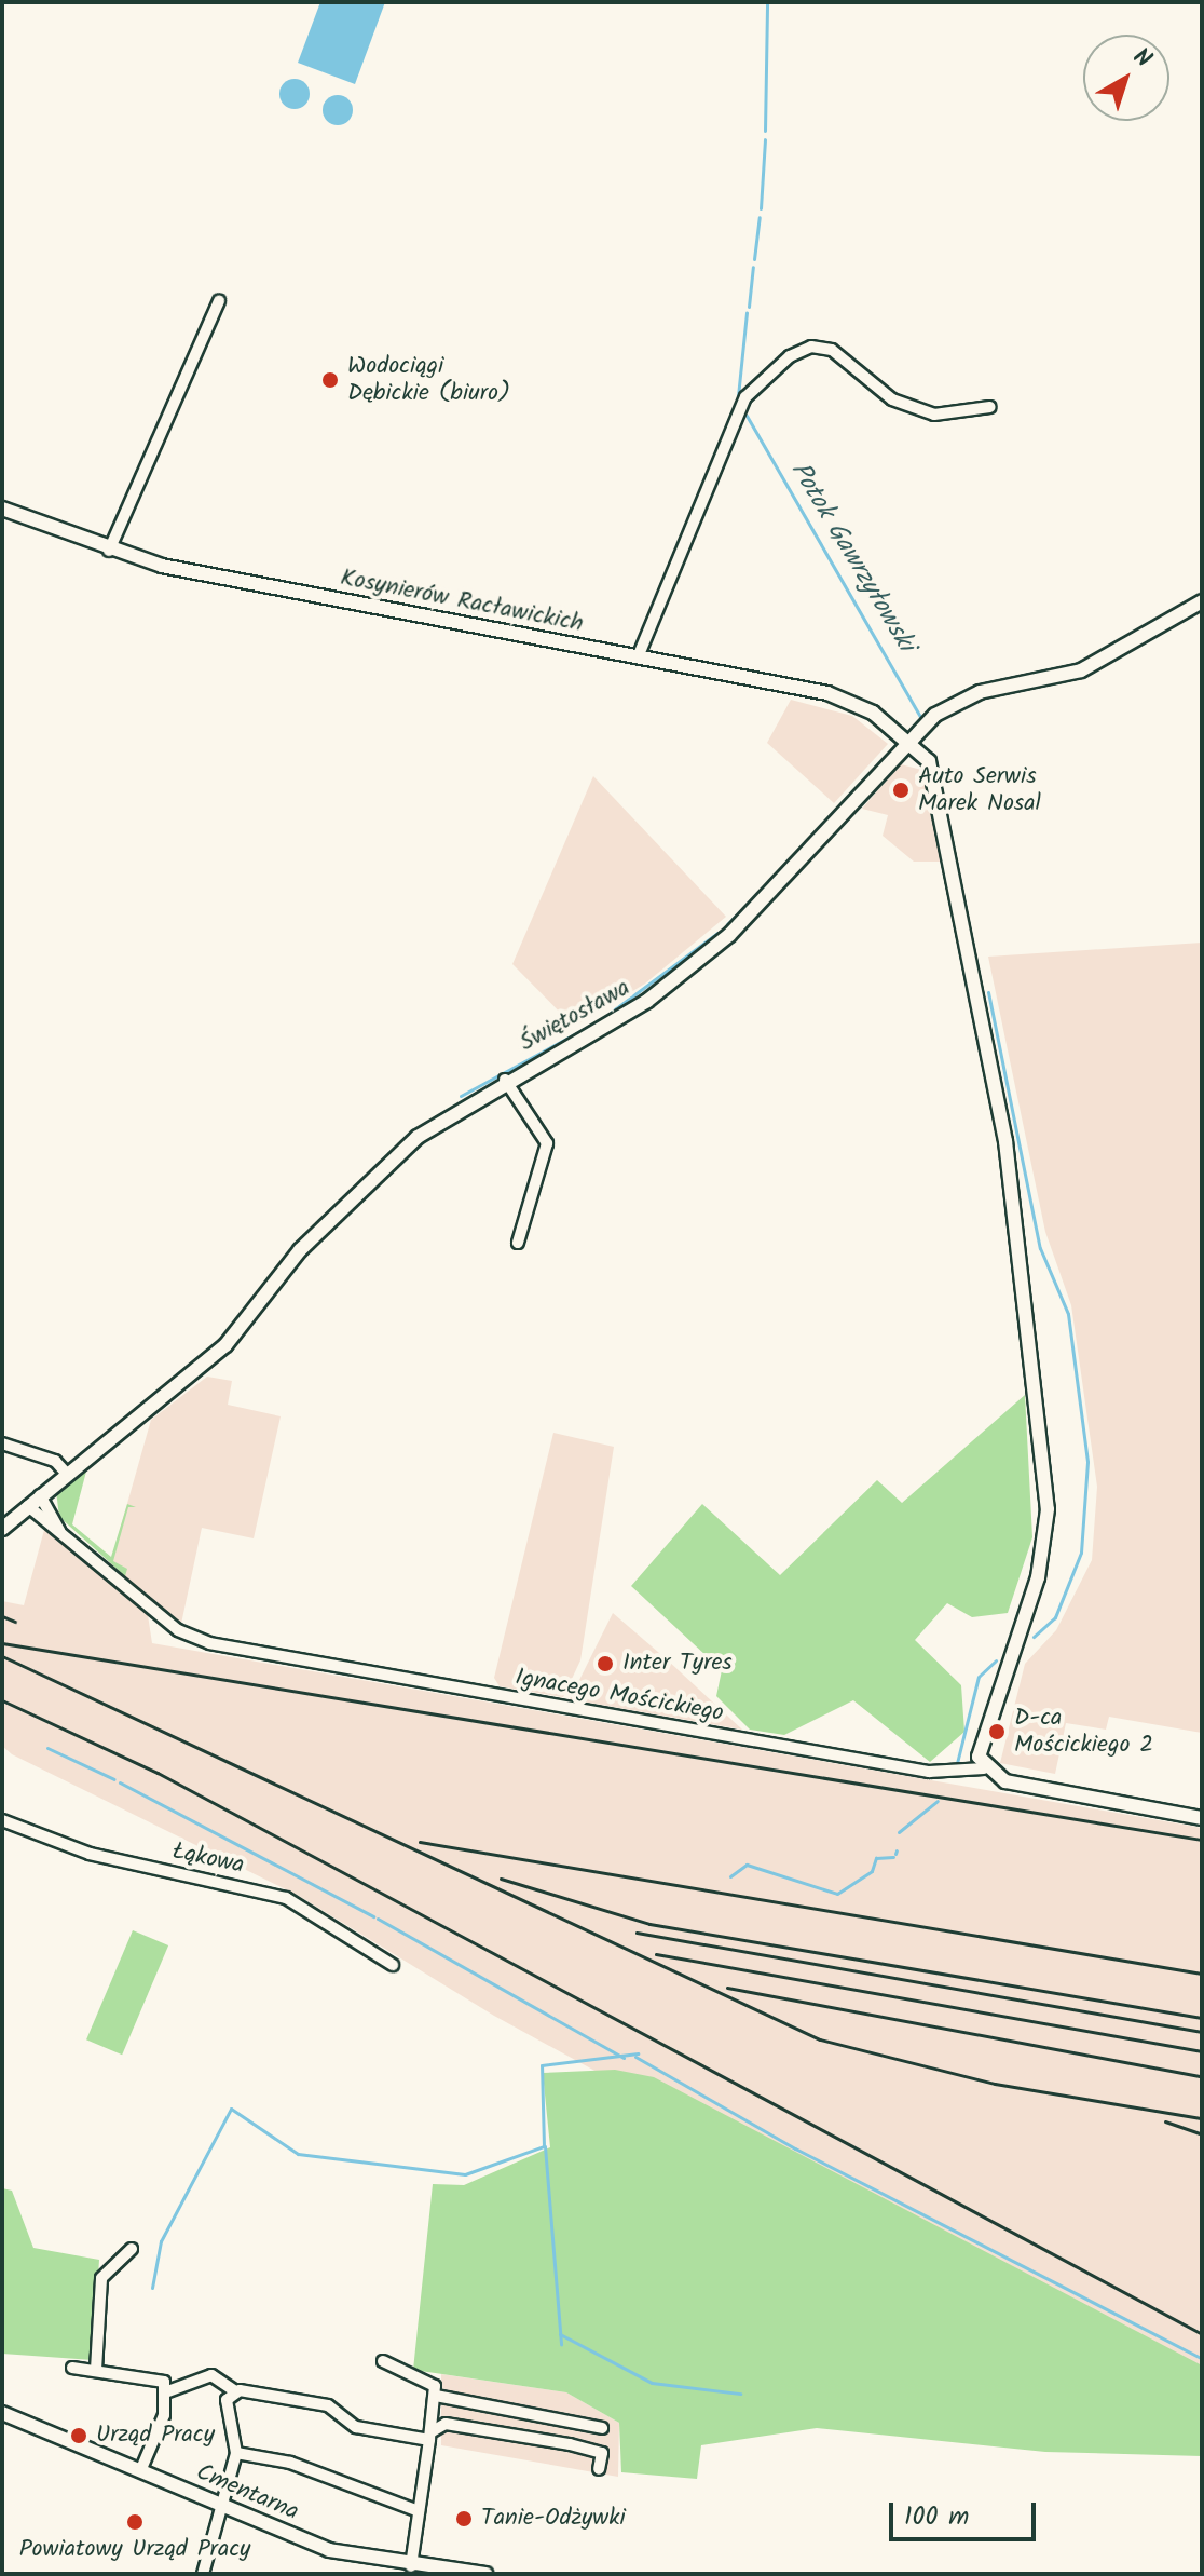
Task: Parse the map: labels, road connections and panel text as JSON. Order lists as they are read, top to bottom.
{
  "streets": {
    "street": [
      "Kosynierów Racławickich",
      "Świętosława",
      "Ignacego Mościckiego",
      "Łąkowa",
      "Cmentarna"
    ]
  },
  "crossings": [
    ["Kosynierów Racławickich", "Świętosława"],
    ["Kosynierów Racławickich", "Ignacego Mościckiego"],
    ["Świętosława", "Ignacego Mościckiego"]
  ],
  "water": ["Potok Gawrzyłowski"],
  "places": [
    "Wodociągi Dębickie (biuro)",
    "Auto Serwis Marek Nosal",
    "Inter Tyres",
    "D-ca Mościckiego 2",
    "Urząd Pracy",
    "Tanie-Odżywki",
    "Powiatowy Urząd Pracy"
  ],
  "scale_bar": "100 m",
  "north": "top right"
}
